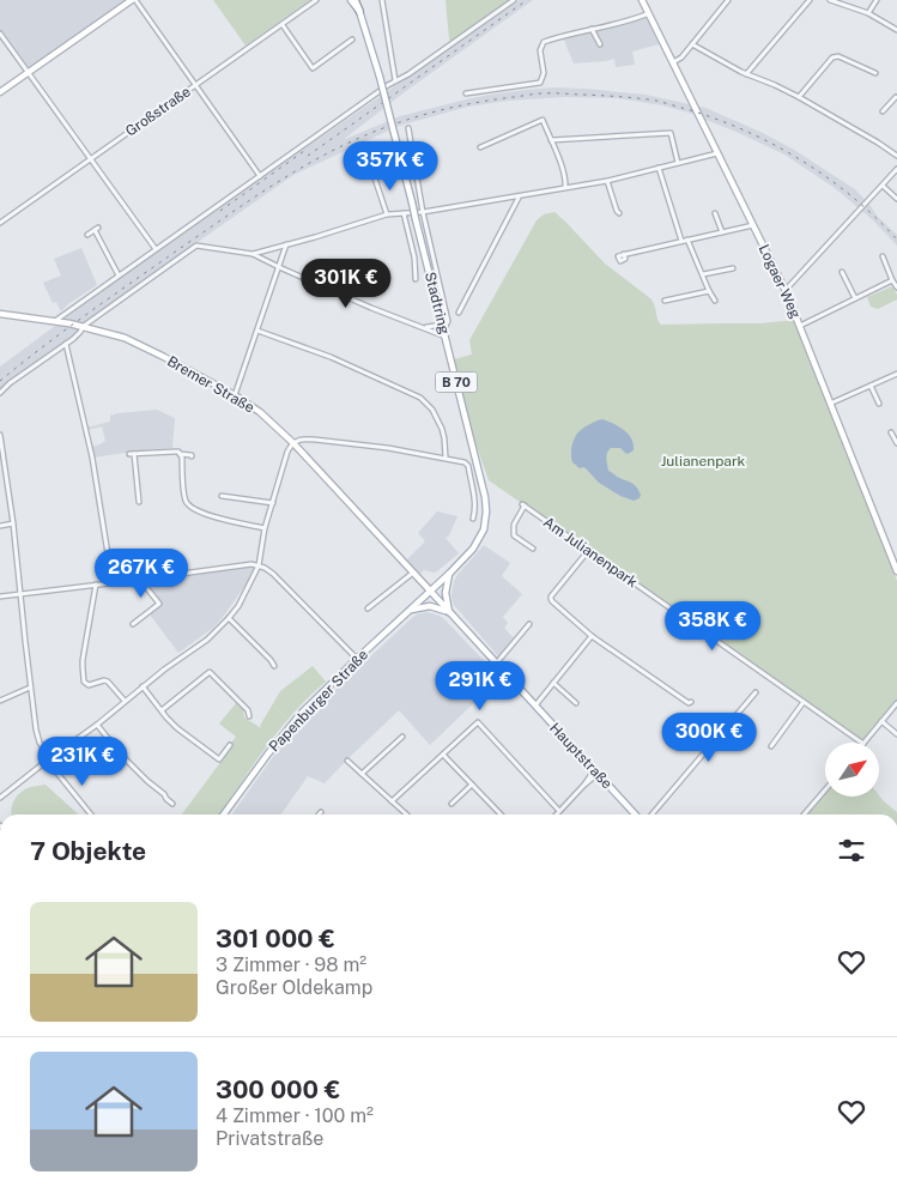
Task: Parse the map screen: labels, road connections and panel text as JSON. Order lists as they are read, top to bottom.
{
  "streets": {
    "highway": ["Stadtring", "B 70"],
    "main road": [
      "Logaer Weg",
      "Bremer Straße",
      "Papenburger Straße",
      "Hauptstraße"
    ],
    "street": ["Großstraße", "Am Julianenpark"]
  },
  "crossings": [
    ["Stadtring", "Bremer Straße"],
    ["Stadtring", "Papenburger Straße"],
    ["Stadtring", "Hauptstraße"],
    ["Bremer Straße", "Papenburger Straße"],
    ["Bremer Straße", "Hauptstraße"],
    ["Papenburger Straße", "Hauptstraße"]
  ],
  "parks": ["Julianenpark"],
  "north": "top right",
  "page": {
    "price": [
      "357K €",
      "301K €",
      "267K €",
      "358K €",
      "291K €",
      "300K €",
      "231K €"
    ],
    "heading": "7 Objekte",
    "list": [
      {
        "name": "301 000 €",
        "note": "3 Zimmer · 98 m² · Großer Oldekamp"
      },
      {
        "name": "300 000 €",
        "note": "4 Zimmer · 100 m² · Privatstraße"
      }
    ]
  }
}
